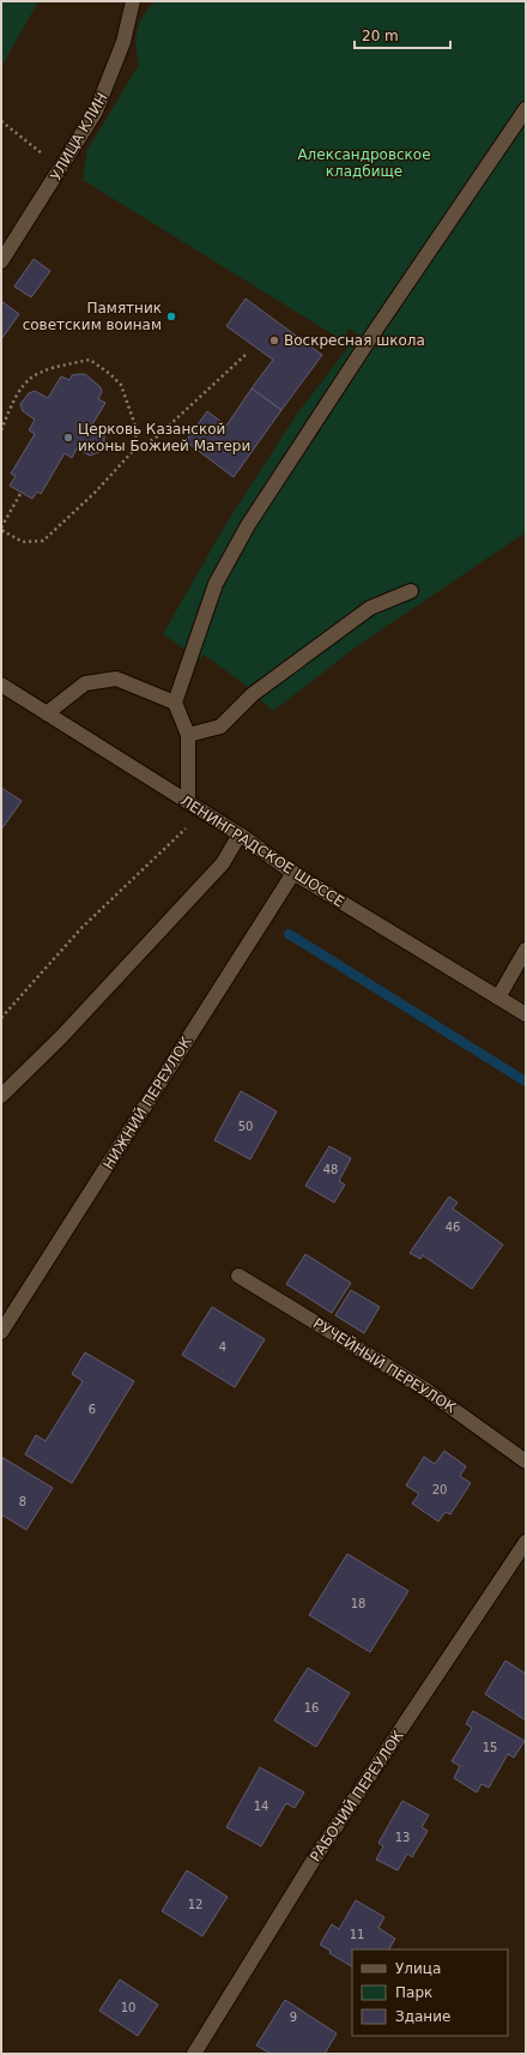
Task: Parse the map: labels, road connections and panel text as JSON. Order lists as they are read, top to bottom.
{
  "streets": {
    "street": [
      "УЛИЦА КЛИН",
      "ЛЕНИНГРАДСКОЕ ШОССЕ",
      "НИЖНИЙ ПЕРЕУЛОК",
      "РУЧЕЙНЫЙ ПЕРЕУЛОК",
      "РАБОЧИЙ ПЕРЕУЛОК"
    ]
  },
  "crossings": [
    ["ЛЕНИНГРАДСКОЕ ШОССЕ", "НИЖНИЙ ПЕРЕУЛОК"]
  ],
  "parks": ["Александровское кладбище"],
  "places": ["Памятник советским воинам", "Воскресная школа", "Церковь Казанской иконы Божией Матери"],
  "house_numbers": [
    "50",
    "48",
    "46",
    "4",
    "6",
    "20",
    "8",
    "18",
    "16",
    "15",
    "14",
    "13",
    "12",
    "11",
    "10",
    "9"
  ],
  "legend": ["Улица", "Парк", "Здание"],
  "scale_bar": "20 m"
}
